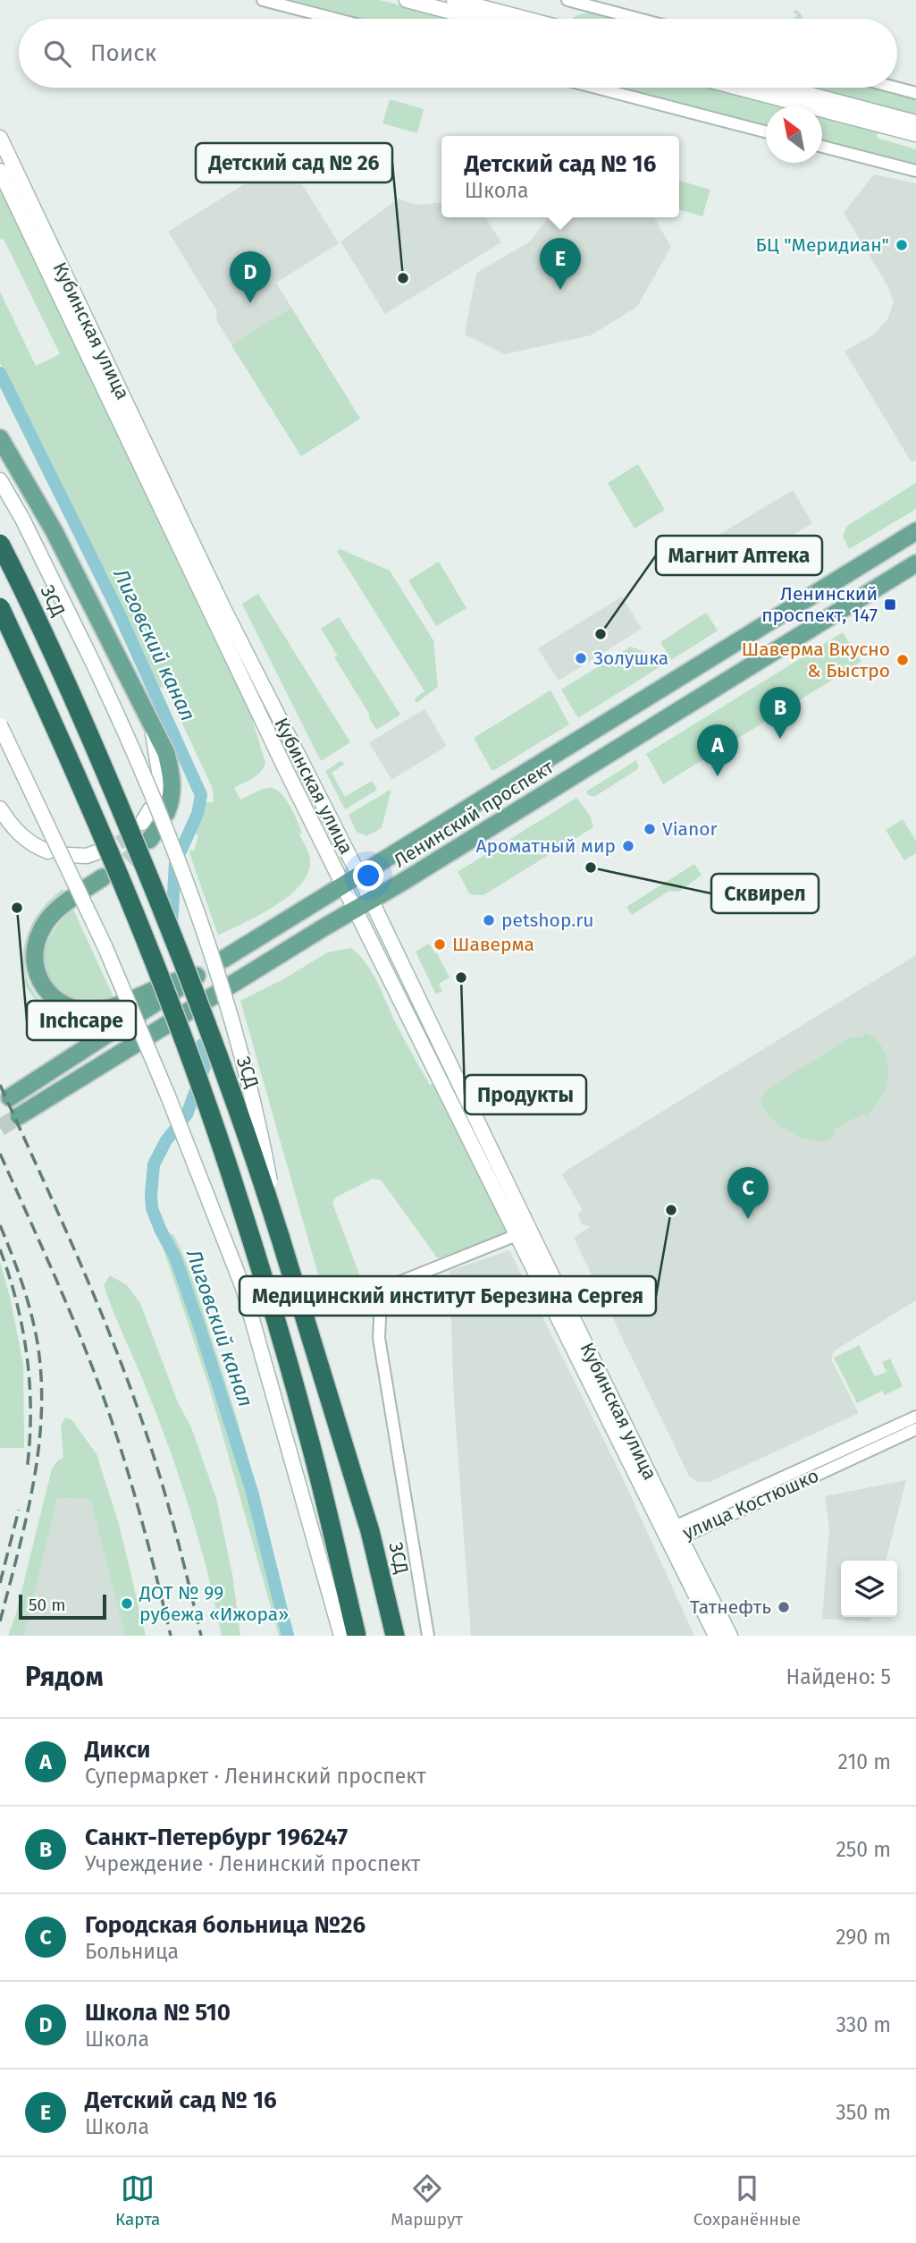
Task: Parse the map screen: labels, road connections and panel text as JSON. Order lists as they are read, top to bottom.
{
  "streets": {
    "highway": ["ЗСД"],
    "main road": ["Кубинская улица", "Ленинский проспект"],
    "street": ["улица Костюшко"]
  },
  "crossings": [
    ["Кубинская улица", "Ленинский проспект"],
    ["Кубинская улица", "улица Костюшко"]
  ],
  "water": ["Лиговский канал"],
  "places": {
    "other": [
      "БЦ \"Меридиан\"",
      "Детский сад № 26",
      "Магнит Аптека",
      "Золушка",
      "Шаверма Вкусно & Быстро",
      "Vianor",
      "Ароматный мир",
      "Сквирел",
      "Inchcape",
      "petshop.ru",
      "Шаверма",
      "Продукты",
      "Медицинский институт Березина Сергея",
      "ДОТ № 99 рубежа «Ижора»",
      "Татнефть"
    ],
    "transit": ["Ленинский проспект, 147"]
  },
  "scale_bar": "50 m",
  "north": "top left",
  "page": {
    "search": "Поиск",
    "popup": ["Детский сад № 16", "Школа"],
    "pins": [
      "E",
      "D",
      "B",
      "A",
      "C"
    ],
    "scale": "50 m",
    "heading": ["Рядом", "Найдено: 5"],
    "list": [
      {
        "mark": "A",
        "name": "Дикси",
        "note": "Супермаркет · Ленинский проспект",
        "value": "210 m"
      },
      {
        "mark": "B",
        "name": "Санкт-Петербург 196247",
        "note": "Учреждение · Ленинский проспект",
        "value": "250 m"
      },
      {
        "mark": "C",
        "name": "Городская больница №26",
        "note": "Больница",
        "value": "290 m"
      },
      {
        "mark": "D",
        "name": "Школа № 510",
        "note": "Школа",
        "value": "330 m"
      },
      {
        "mark": "E",
        "name": "Детский сад № 16",
        "note": "Школа",
        "value": "350 m"
      }
    ],
    "nav": ["Карта", "Маршрут", "Сохранённые"]
  }
}
